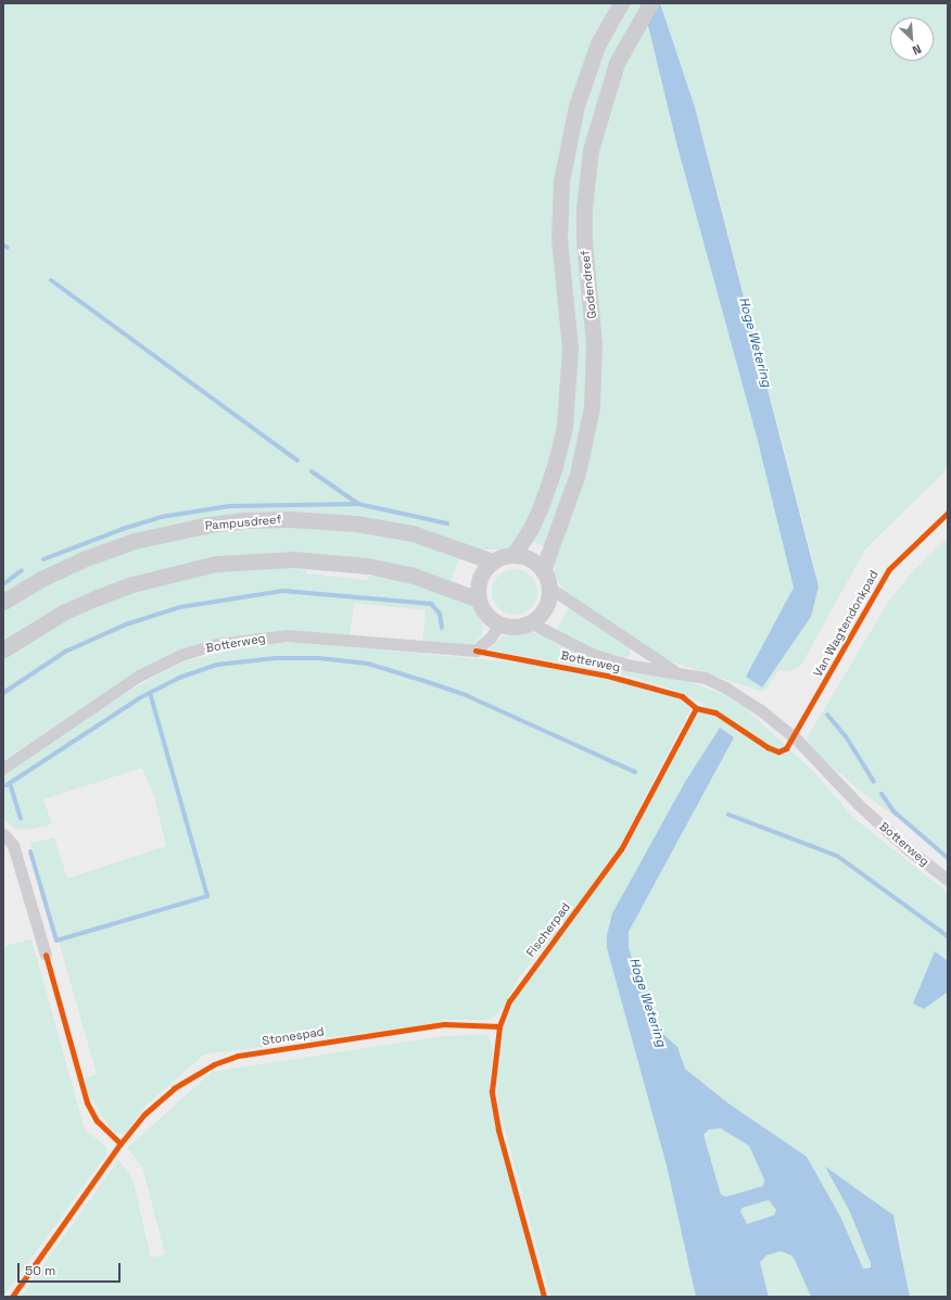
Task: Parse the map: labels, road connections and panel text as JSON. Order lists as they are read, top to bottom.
{
  "streets": {
    "main road": ["Godendreef", "Pampusdreef"],
    "street": ["Botterweg"],
    "cycle path": ["Van Wagtendonkpad", "Stonespad"]
  },
  "crossings": [
    ["Godendreef", "Pampusdreef"],
    ["Godendreef", "Botterweg"],
    ["Pampusdreef", "Botterweg"]
  ],
  "water": ["Hoge Wetering"],
  "scale_bar": "50 m",
  "north": "bottom right"
}
